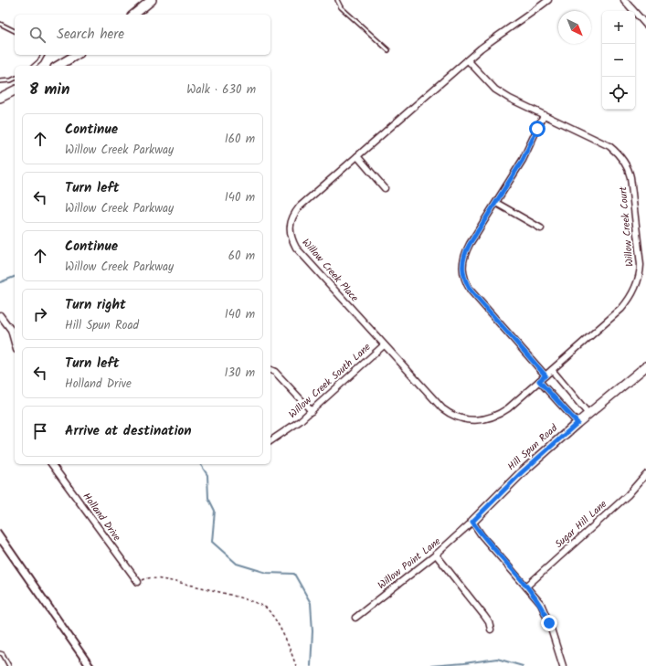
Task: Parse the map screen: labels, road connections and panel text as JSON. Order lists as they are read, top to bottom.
{
  "streets": {
    "street": [
      "Willow Creek Court",
      "Willow Creek Place",
      "Willow Creek South Lane",
      "Hill Spun Road",
      "Holland Drive",
      "Sugar Hill Lane",
      "Willow Point Lane"
    ]
  },
  "crossings": [
    ["Willow Creek Court", "Willow Creek Place"],
    ["Willow Creek Place", "Willow Creek South Lane"],
    ["Hill Spun Road", "Willow Point Lane"]
  ],
  "north": "bottom right",
  "page": {
    "map_buttons": ["+", "−"],
    "search": "Search here",
    "heading": ["8 min", "Walk · 630 m"],
    "list": [
      ["Continue", "Willow Creek Parkway", "160 m"],
      ["Turn left", "Willow Creek Parkway", "140 m"],
      ["Continue", "Willow Creek Parkway", "60 m"],
      ["Turn right", "Hill Spun Road", "140 m"],
      ["Turn left", "Holland Drive", "130 m"],
      "Arrive at destination"
    ]
  }
}
